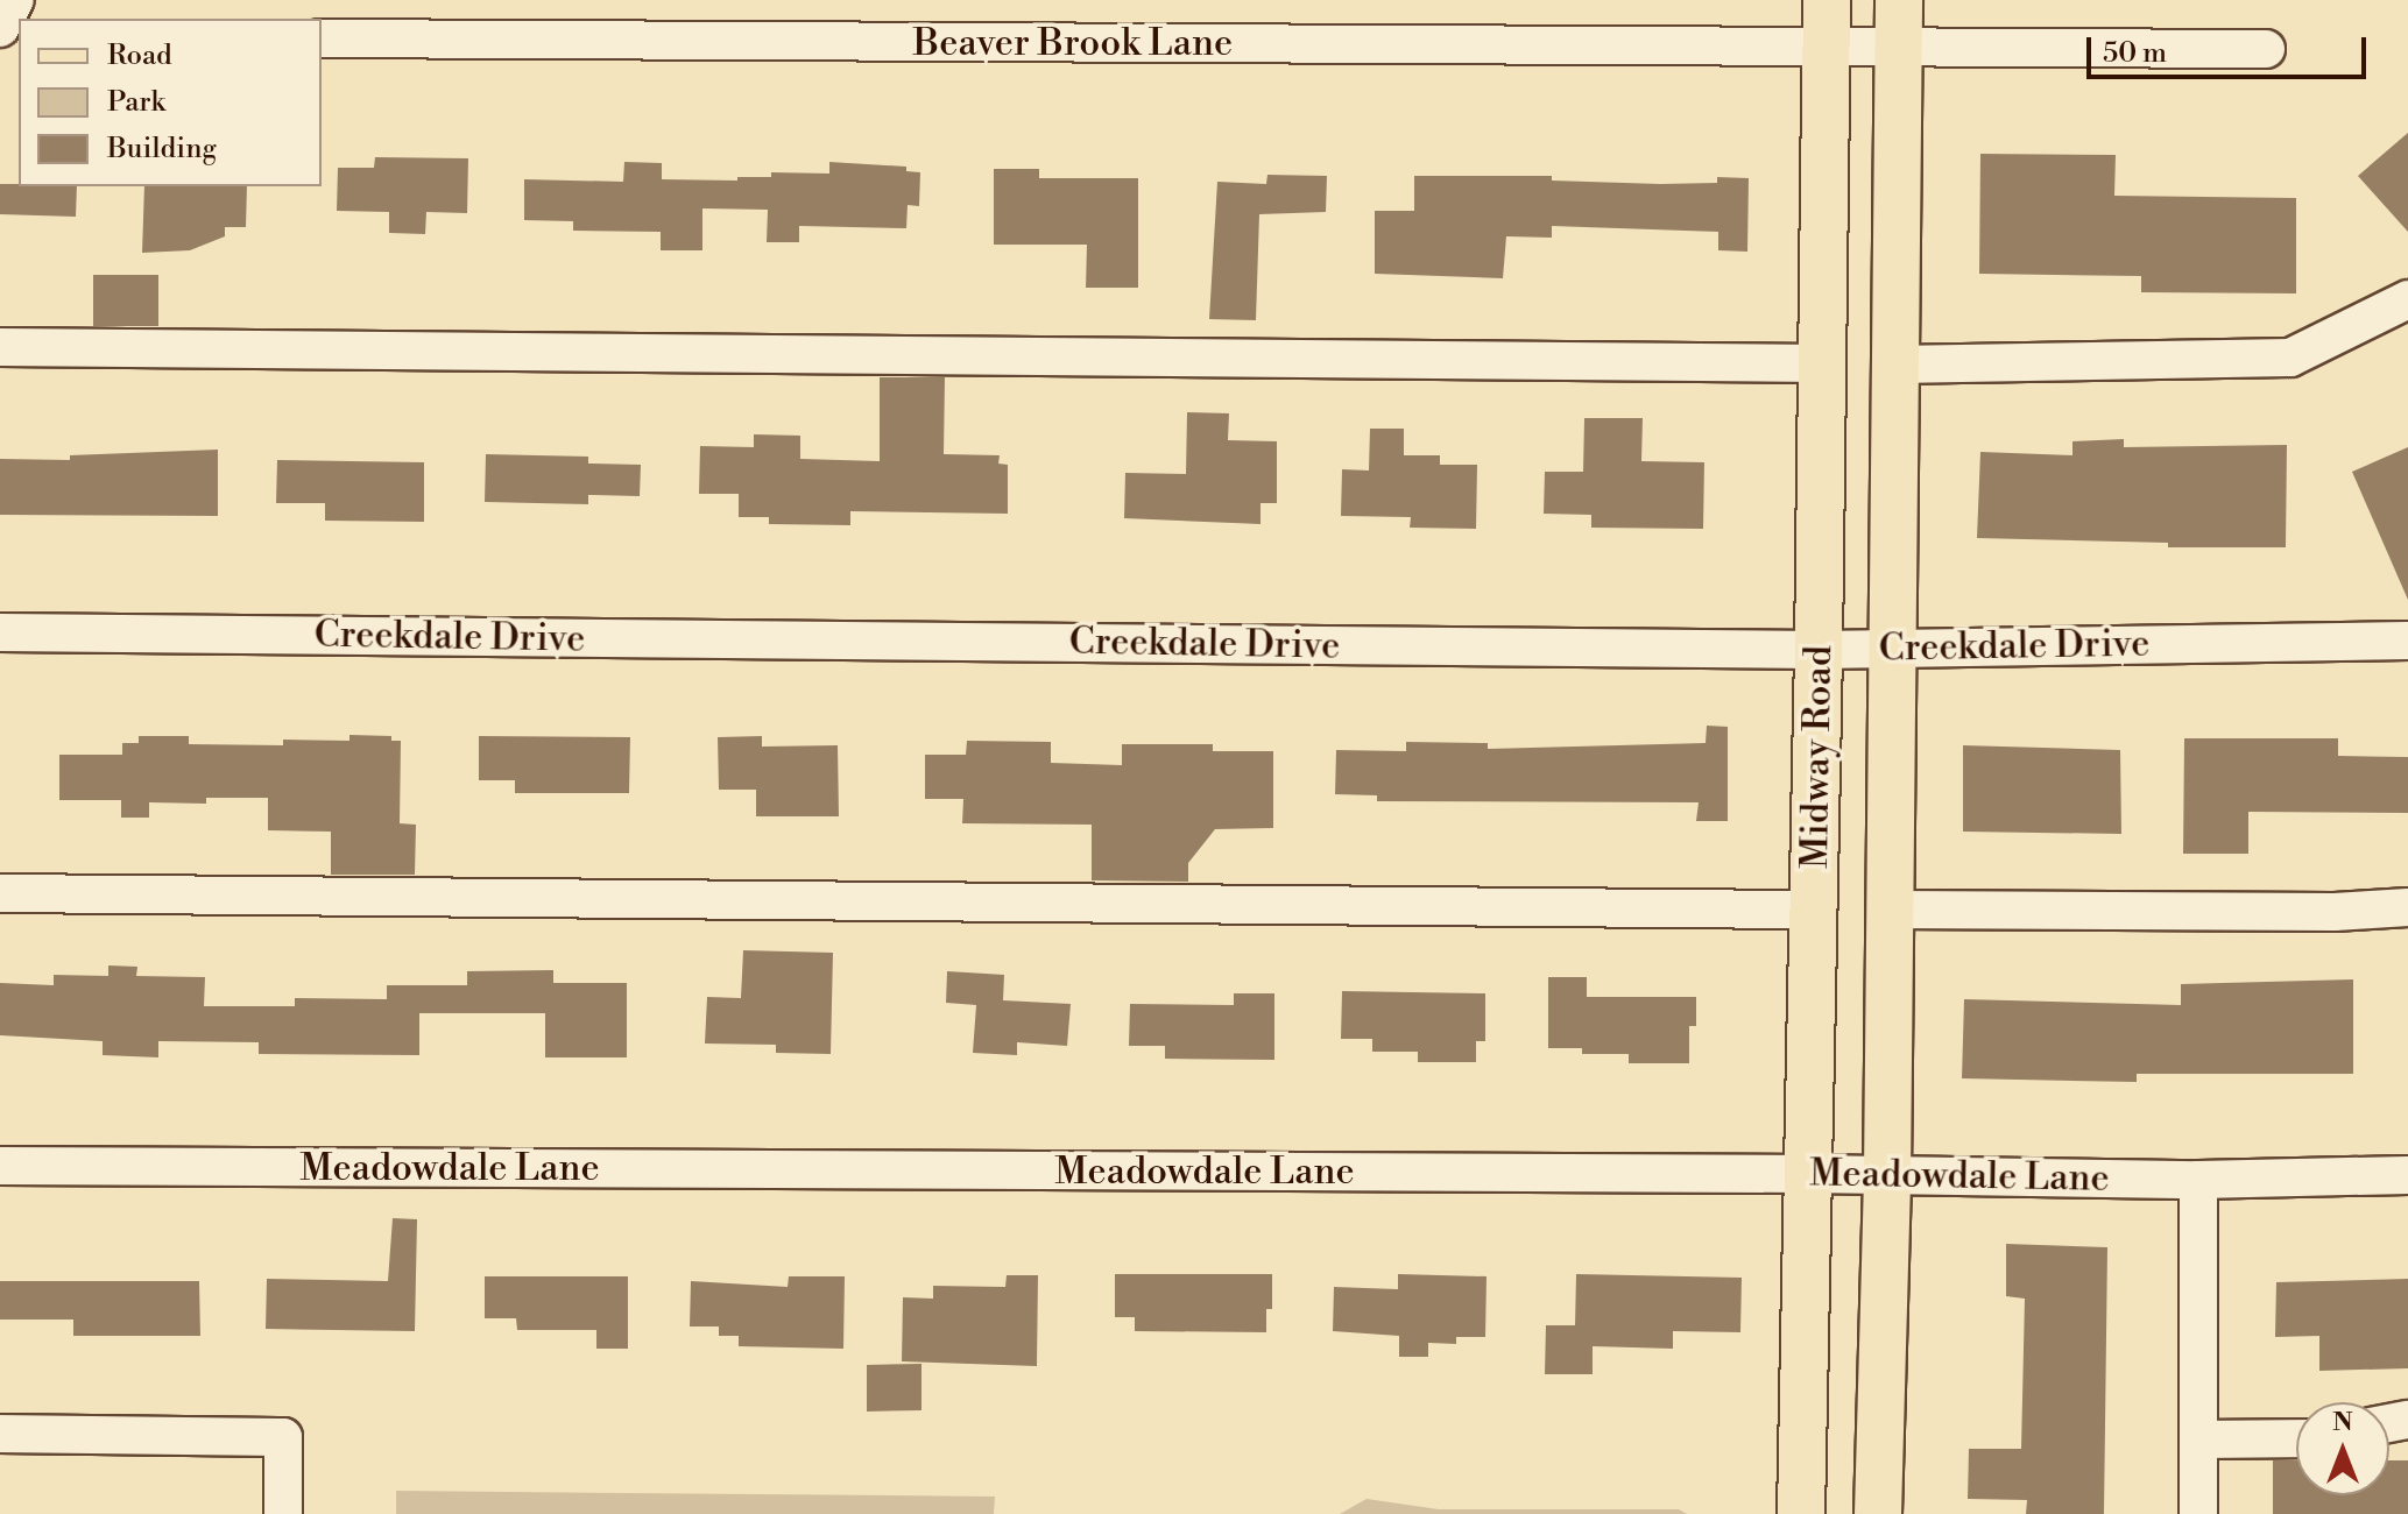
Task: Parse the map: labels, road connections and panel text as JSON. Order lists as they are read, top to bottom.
{
  "streets": {
    "main road": ["Midway Road"],
    "street": ["Beaver Brook Lane", "Creekdale Drive", "Meadowdale Lane"]
  },
  "crossings": [
    ["Beaver Brook Lane", "Midway Road"],
    ["Creekdale Drive", "Midway Road"],
    ["Midway Road", "Meadowdale Lane"]
  ],
  "legend": ["Road", "Park", "Building"],
  "scale_bar": "50 m",
  "north": "top"
}
